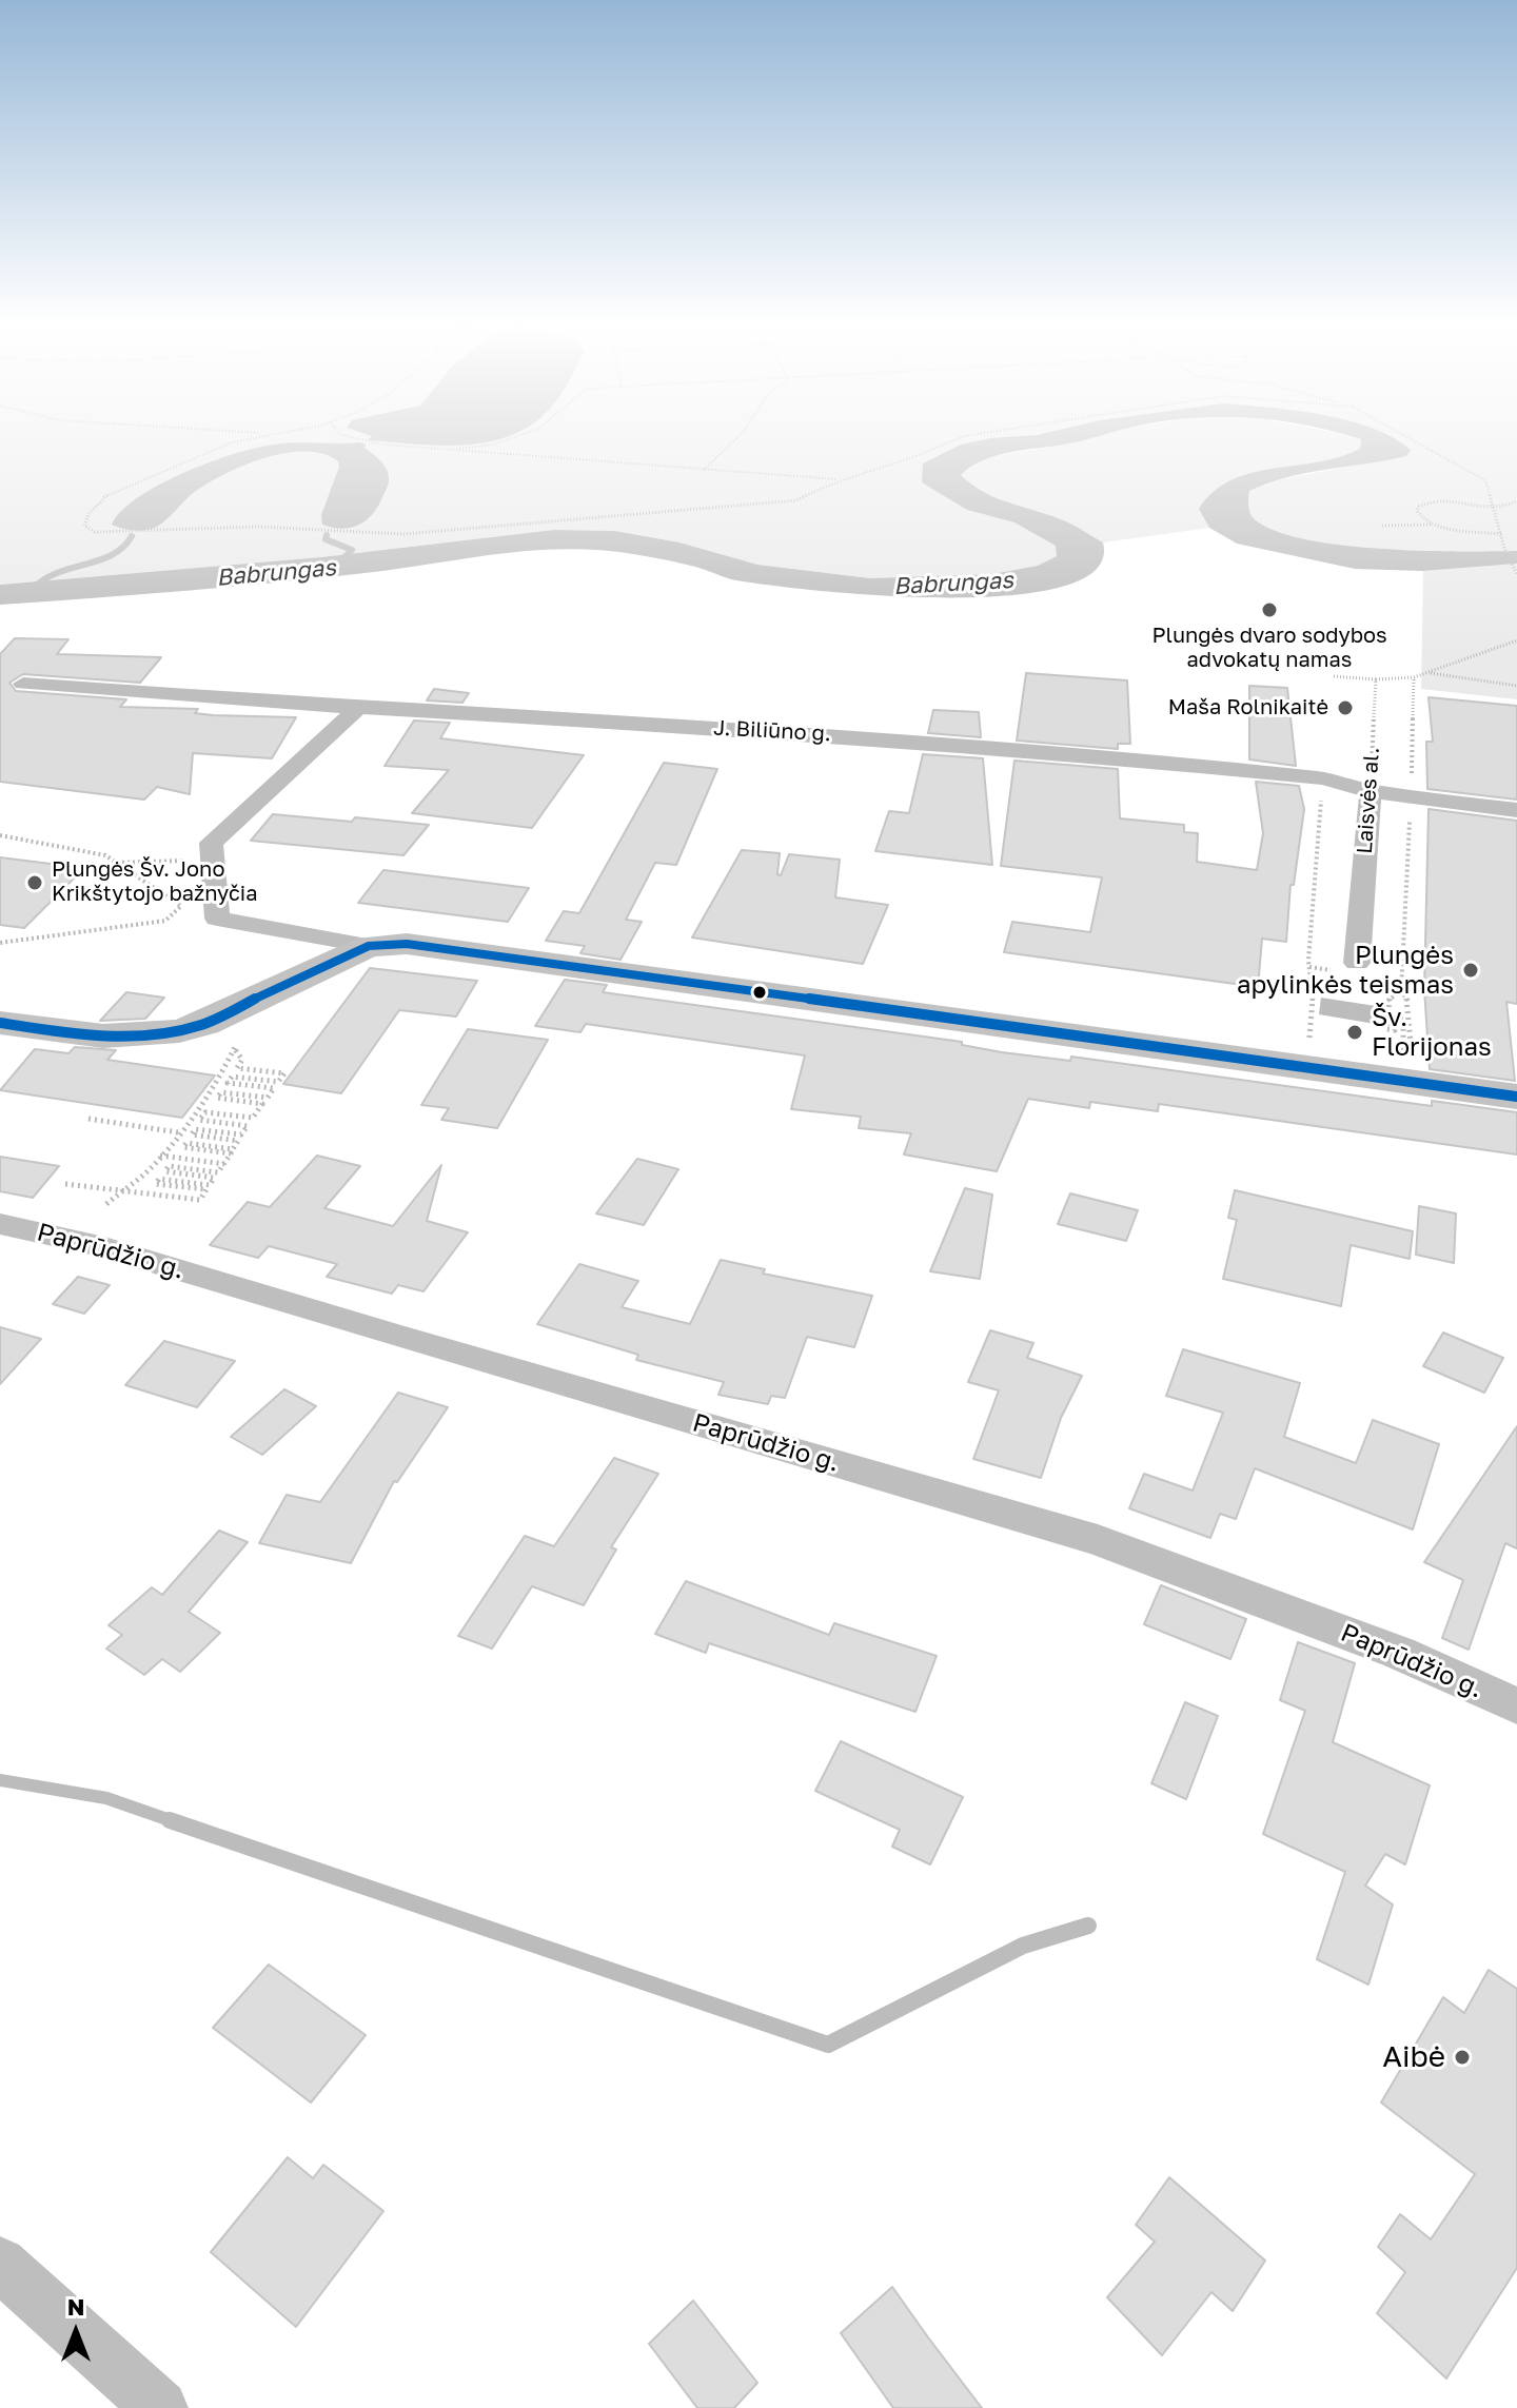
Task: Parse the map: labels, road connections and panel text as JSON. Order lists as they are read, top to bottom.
{
  "streets": {
    "street": ["J. Biliūno g.", "Laisvės al.", "Paprūdžio g."]
  },
  "crossings": [
    ["J. Biliūno g.", "Laisvės al."]
  ],
  "water": ["Babrungas"],
  "places": [
    "Plungės dvaro sodybos advokatų namas",
    "Maša Rolnikaitė",
    "Plungės Šv. Jono Krikštytojo bažnyčia",
    "Plungės apylinkės teismas",
    "Šv. Florijonas",
    "Aibė"
  ],
  "north": "top"
}
